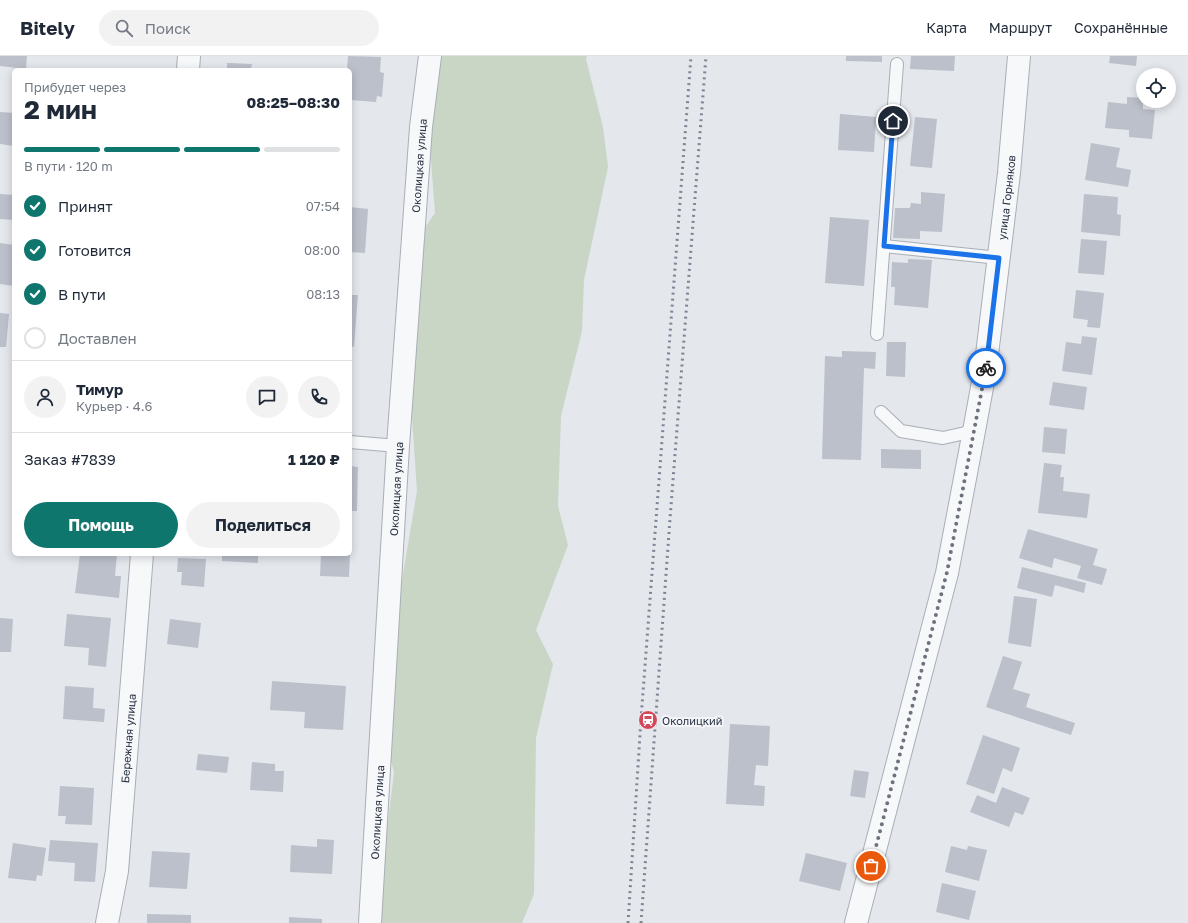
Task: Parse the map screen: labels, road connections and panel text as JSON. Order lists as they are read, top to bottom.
{
  "streets": {
    "street": ["Околицкая улица", "улица Горняков", "Бережная улица"]
  },
  "places": {
    "station": ["Околицкий"]
  },
  "page": {
    "header": "Bitely",
    "search": "Поиск",
    "nav": ["Карта", "Маршрут", "Сохранённые"],
    "heading": ["2 мин", "Прибудет через", "08:25–08:30"],
    "panel": [
      "Тимур",
      "Курьер · 4.6",
      "Заказ #7839",
      "1 120 ₽"
    ],
    "bar": "В пути · 120 m",
    "list": [
      ["Принят", "07:54"],
      ["Готовится", "08:00"],
      ["В пути", "08:13"],
      "Доставлен"
    ],
    "buttons": ["Помощь", "Поделиться"]
  }
}
